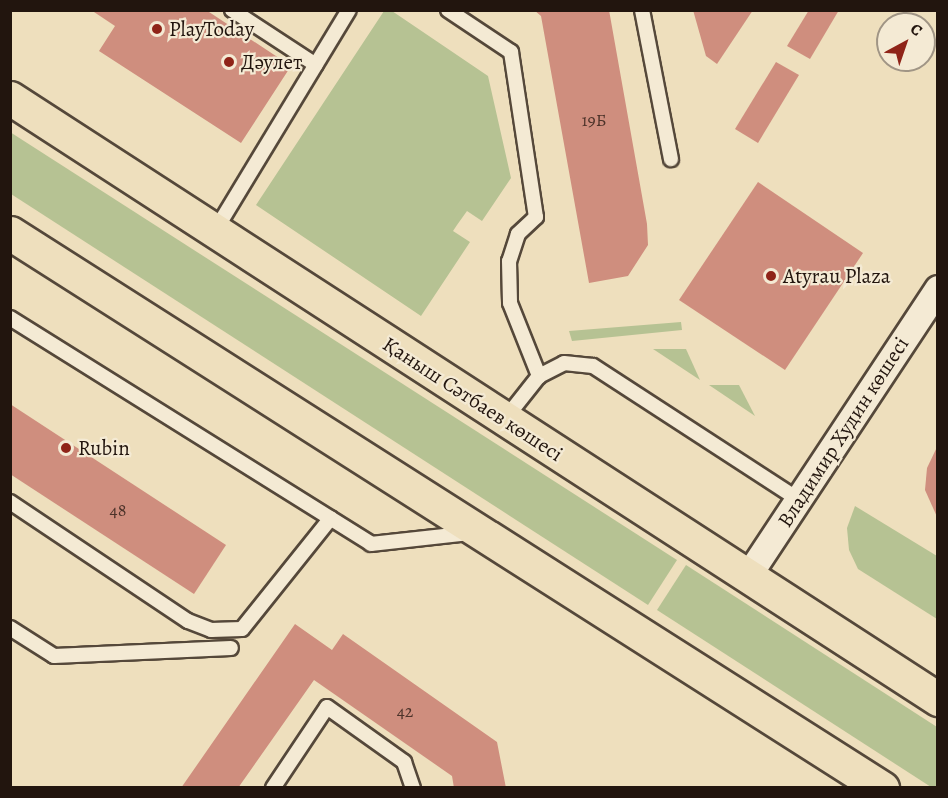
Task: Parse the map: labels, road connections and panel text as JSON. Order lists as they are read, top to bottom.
{
  "streets": {
    "main road": ["Қаныш Сәтбаев көшесі"],
    "street": ["Владимир Худин көшесі"]
  },
  "crossings": [
    ["Қаныш Сәтбаев көшесі", "Владимир Худин көшесі"]
  ],
  "places": [
    "PlayToday",
    "Дәулет",
    "Atyrau Plaza",
    "Rubin"
  ],
  "house_numbers": ["19Б", "48", "42"],
  "north": "top right"
}
